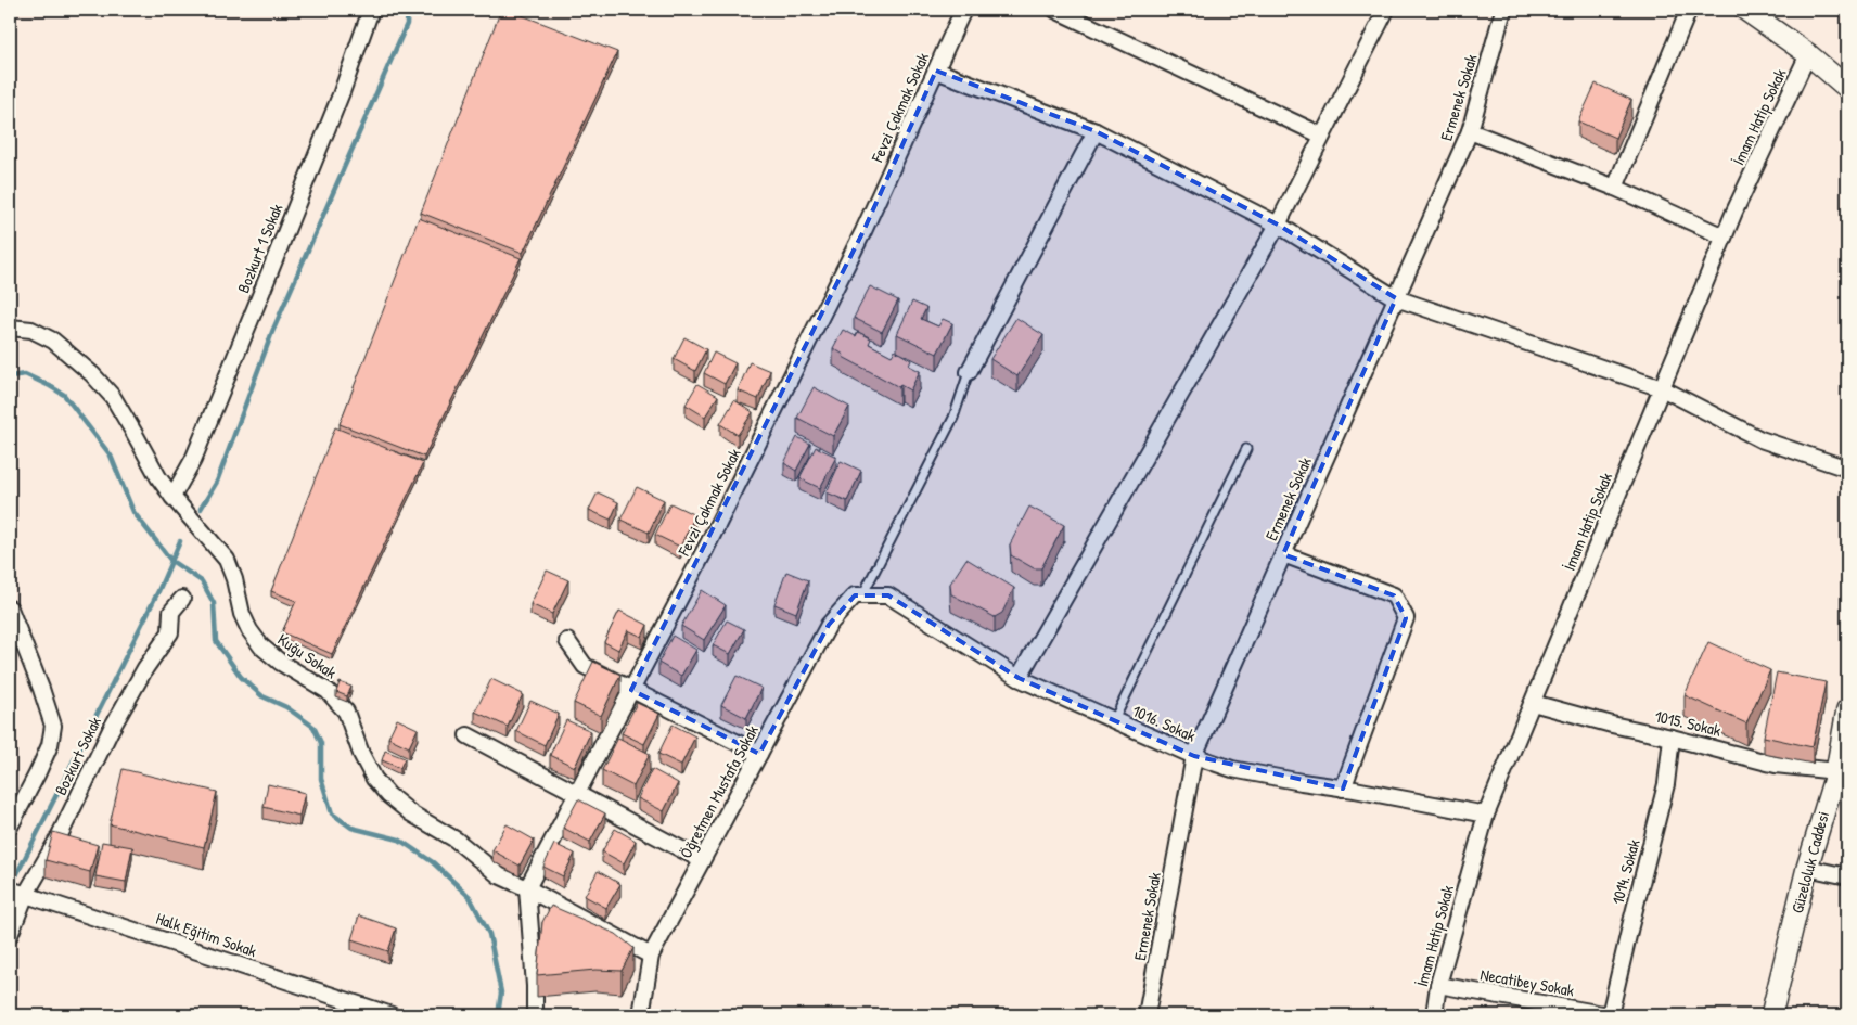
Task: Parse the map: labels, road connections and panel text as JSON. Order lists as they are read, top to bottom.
{
  "streets": {
    "main road": ["Güzeloluk Caddesi"],
    "street": [
      "Ermenek Sokak",
      "Fevzi Çakmak Sokak",
      "İmam Hatip Sokak",
      "Bozkurt 1 Sokak",
      "Kuğu Sokak",
      "1016. Sokak",
      "1015. Sokak",
      "Bozkurt Sokak",
      "Öğretmen Mustafa Sokak",
      "1014. Sokak",
      "Halk Eğitim Sokak",
      "Necatibey Sokak"
    ]
  },
  "crossings": [
    ["Ermenek Sokak", "1016. Sokak"],
    ["Fevzi Çakmak Sokak", "Kuğu Sokak"],
    ["İmam Hatip Sokak", "1016. Sokak"],
    ["İmam Hatip Sokak", "1015. Sokak"],
    ["İmam Hatip Sokak", "Necatibey Sokak"],
    ["Bozkurt 1 Sokak", "Kuğu Sokak"],
    ["Kuğu Sokak", "Öğretmen Mustafa Sokak"],
    ["1016. Sokak", "Öğretmen Mustafa Sokak"],
    ["1015. Sokak", "Güzeloluk Caddesi"],
    ["1015. Sokak", "1014. Sokak"],
    ["Bozkurt Sokak", "Halk Eğitim Sokak"],
    ["1014. Sokak", "Necatibey Sokak"]
  ]
}
